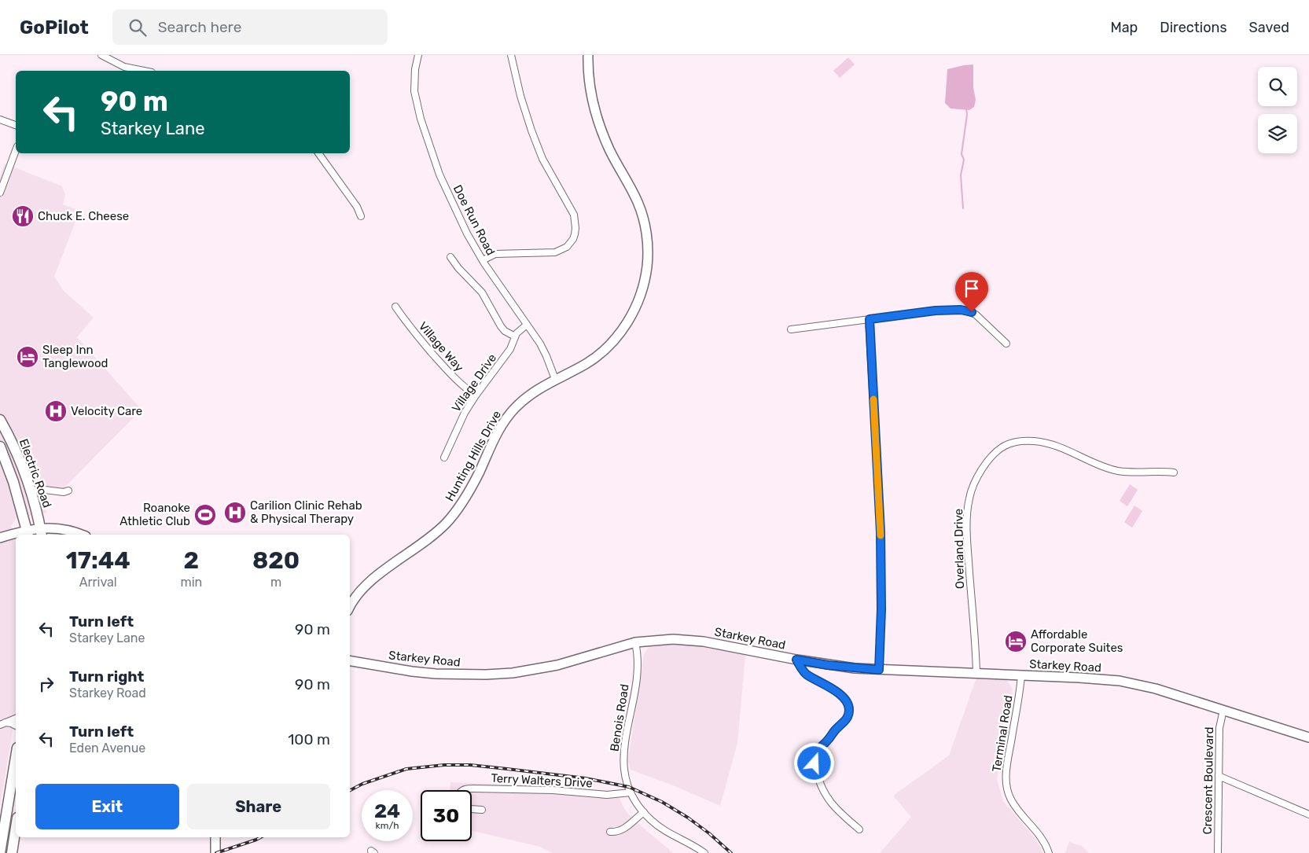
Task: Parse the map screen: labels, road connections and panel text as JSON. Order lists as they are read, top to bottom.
{
  "streets": {
    "main road": ["Hunting Hills Drive", "Electric Road", "Starkey Road"],
    "street": [
      "Doe Run Road",
      "Village Way",
      "Village Drive",
      "Overland Drive",
      "Benois Road",
      "Terminal Road",
      "Terry Walters Drive",
      "Crescent Boulevard"
    ]
  },
  "crossings": [
    ["Doe Run Road", "Village Drive"],
    ["Doe Run Road", "Hunting Hills Drive"],
    ["Village Way", "Village Drive"],
    ["Overland Drive", "Starkey Road"],
    ["Starkey Road", "Benois Road"],
    ["Starkey Road", "Terminal Road"],
    ["Starkey Road", "Crescent Boulevard"],
    ["Benois Road", "Terry Walters Drive"]
  ],
  "places": {
    "restaurant": ["Chuck E. Cheese"],
    "hotel": ["Sleep Inn Tanglewood", "Affordable Corporate Suites"],
    "hospital": ["Velocity Care", "Carilion Clinic Rehab & Physical Therapy"],
    "sports": ["Roanoke Athletic Club"]
  },
  "page": {
    "header": "GoPilot",
    "search": "Search here",
    "nav": ["Map", "Directions", "Saved"],
    "turn": ["90 m", "Starkey Lane"],
    "eta": [
      "17:44",
      "Arrival",
      "2",
      "min",
      "820",
      "m"
    ],
    "list": [
      {
        "name": "Turn left",
        "note": "Starkey Lane",
        "value": "90 m"
      },
      {
        "name": "Turn right",
        "note": "Starkey Road",
        "value": "90 m"
      },
      {
        "name": "Turn left",
        "note": "Eden Avenue",
        "value": "100 m"
      }
    ],
    "buttons": ["Exit", "Share"],
    "speed": "24 km/h",
    "limit": "30"
  }
}
